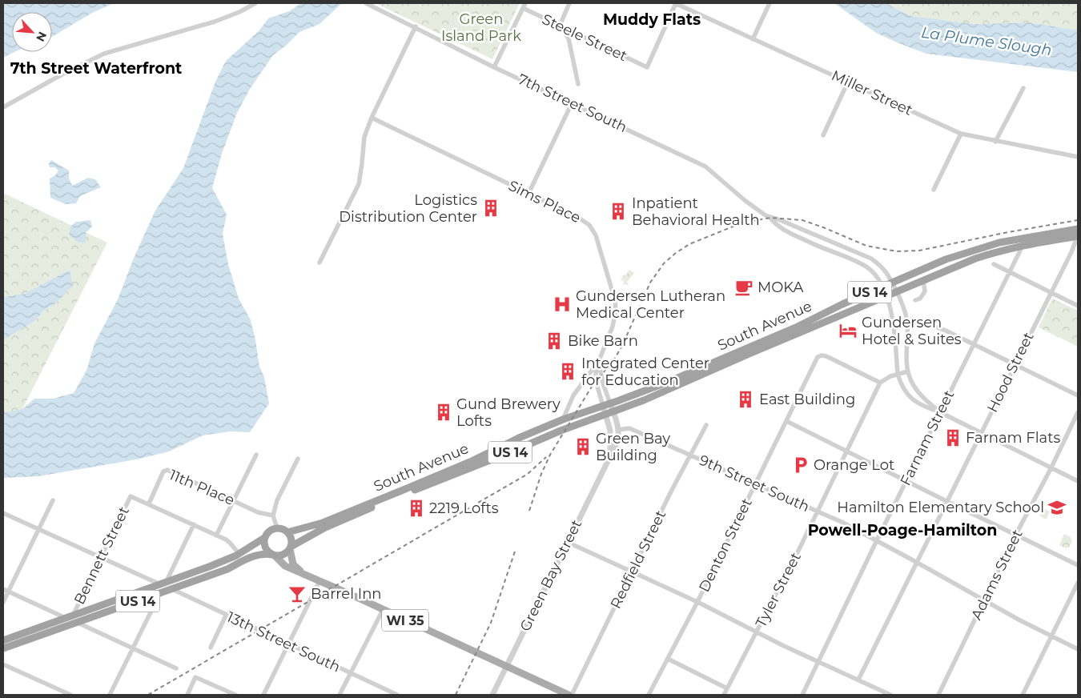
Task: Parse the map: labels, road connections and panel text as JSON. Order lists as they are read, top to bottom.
{
  "streets": {
    "highway": ["US 14", "South Avenue"],
    "main road": ["WI 35"],
    "street": [
      "Steele Street",
      "Miller Street",
      "7th Street South",
      "Sims Place",
      "Hood Street",
      "Farnam Street",
      "9th Street South",
      "11th Place",
      "Denton Street",
      "Bennett Street",
      "Redfield Street",
      "Adams Street",
      "Green Bay Street",
      "Tyler Street",
      "13th Street South"
    ]
  },
  "crossings": [
    ["Steele Street", "Miller Street"],
    ["7th Street South", "South Avenue"],
    ["7th Street South", "Hood Street"],
    ["7th Street South", "Farnam Street"],
    ["7th Street South", "Adams Street"],
    ["Sims Place", "South Avenue"],
    ["Sims Place", "Green Bay Street"],
    ["South Avenue", "Hood Street"],
    ["South Avenue", "Farnam Street"],
    ["South Avenue", "Bennett Street"],
    ["South Avenue", "Green Bay Street"],
    ["South Avenue", "WI 35"],
    ["South Avenue", "13th Street South"],
    ["Hood Street", "9th Street South"],
    ["Farnam Street", "9th Street South"],
    ["9th Street South", "Denton Street"],
    ["9th Street South", "Redfield Street"],
    ["9th Street South", "Adams Street"],
    ["9th Street South", "Green Bay Street"],
    ["9th Street South", "Tyler Street"],
    ["11th Place", "Bennett Street"],
    ["Denton Street", "Tyler Street"],
    ["Bennett Street", "13th Street South"],
    ["Green Bay Street", "WI 35"]
  ],
  "districts": ["Muddy Flats", "7th Street Waterfront", "Powell-Poage-Hamilton"],
  "water": ["La Plume Slough"],
  "parks": ["Green Island Park"],
  "places": {
    "building": [
      "Logistics Distribution Center",
      "Inpatient Behavioral Health",
      "Bike Barn",
      "Integrated Center for Education",
      "East Building",
      "Gund Brewery Lofts",
      "Farnam Flats",
      "Green Bay Building",
      "2219 Lofts"
    ],
    "cafe": ["MOKA"],
    "hospital": ["Gundersen Lutheran Medical Center"],
    "hotel": ["Gundersen Hotel & Suites"],
    "parking": ["Orange Lot"],
    "school or university": ["Hamilton Elementary School"],
    "bar": ["Barrel Inn"]
  },
  "north": "bottom right"
}
